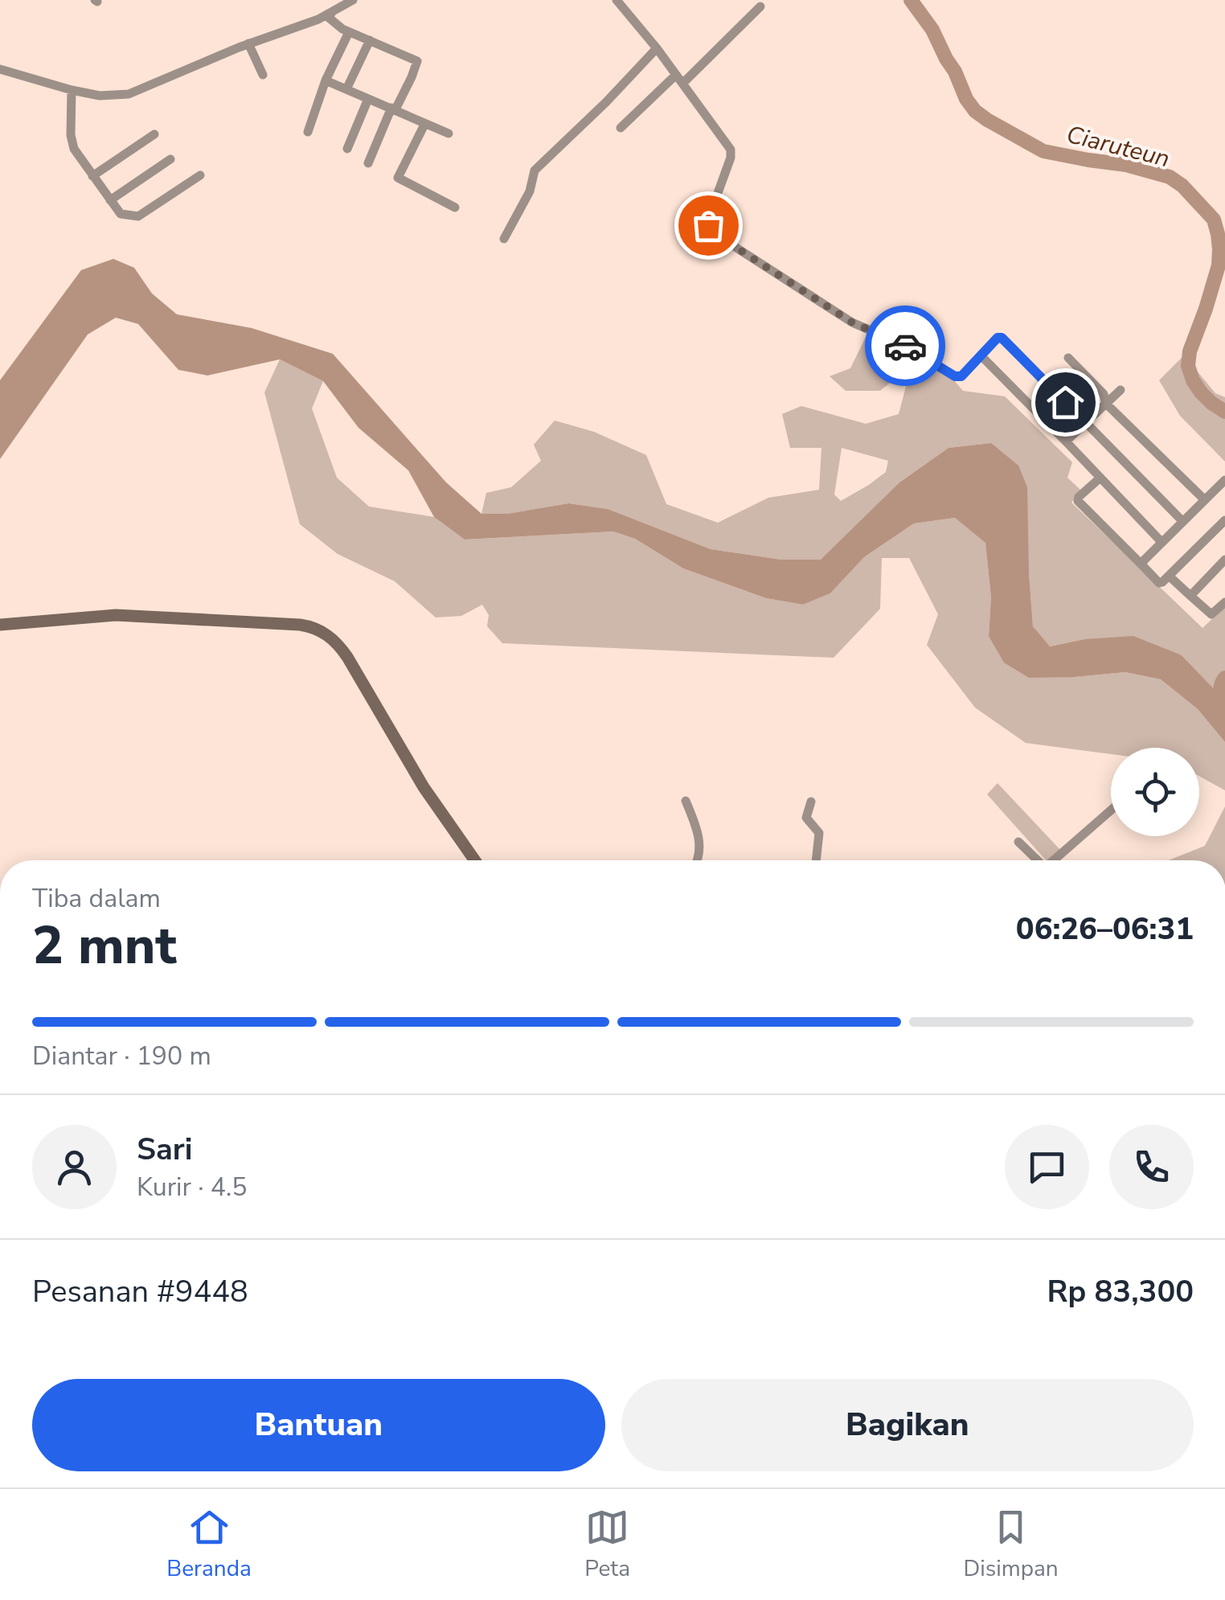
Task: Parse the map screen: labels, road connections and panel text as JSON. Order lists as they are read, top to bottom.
{
  "water": ["Ciaruteun"],
  "page": {
    "heading": ["2 mnt", "Tiba dalam", "06:26–06:31"],
    "panel": [
      "Sari",
      "Kurir · 4.5",
      "Pesanan #9448",
      "Rp 83,300"
    ],
    "bar": "Diantar · 190 m",
    "buttons": ["Bantuan", "Bagikan"],
    "tabs": ["Beranda", "Peta", "Disimpan"]
  }
}
